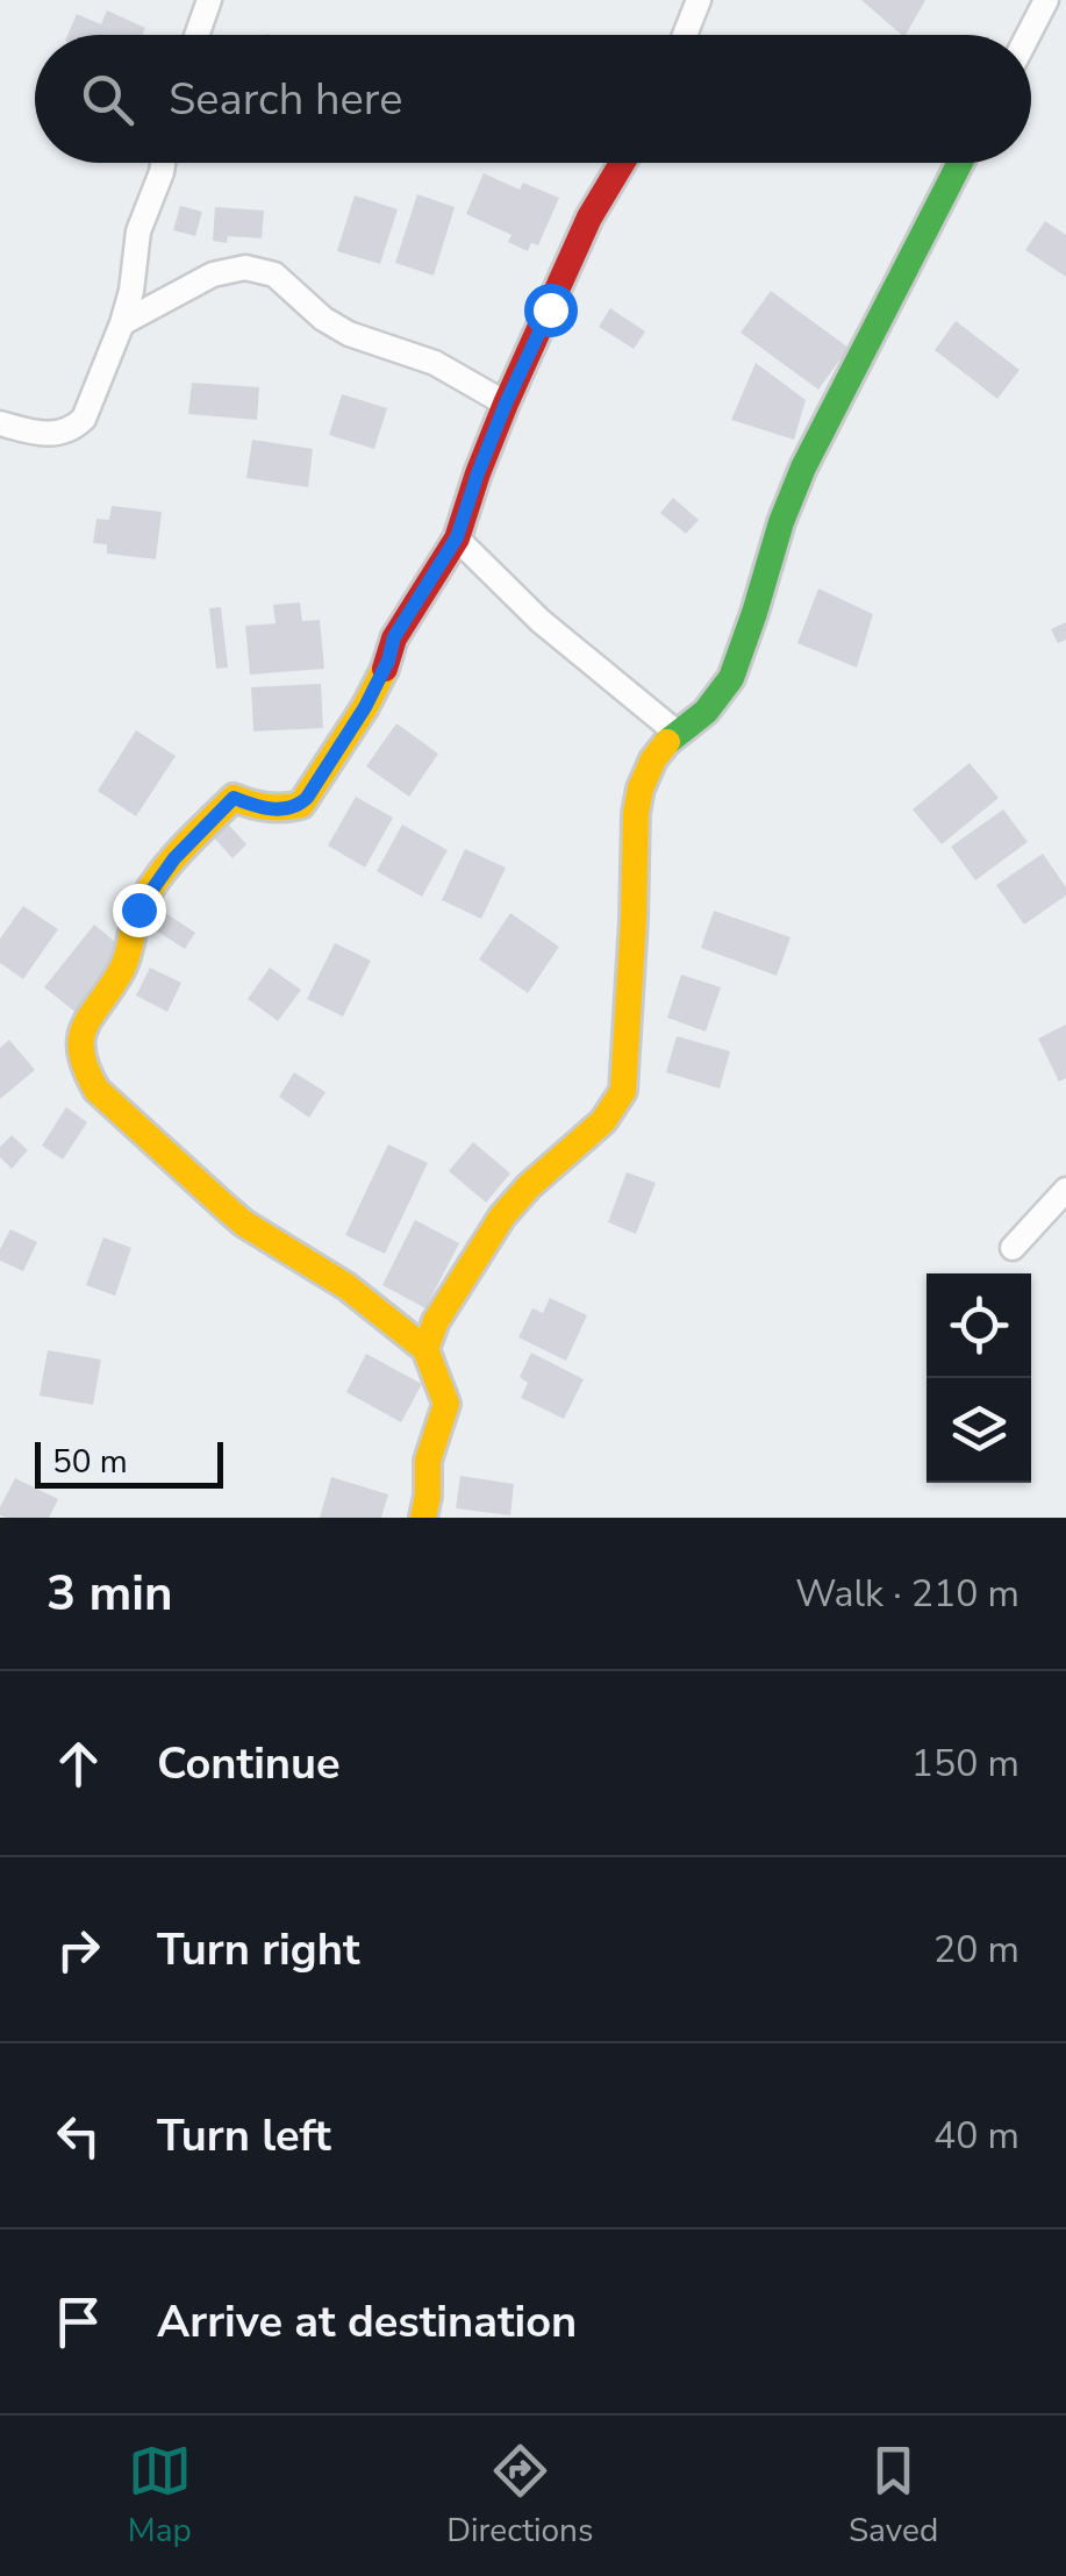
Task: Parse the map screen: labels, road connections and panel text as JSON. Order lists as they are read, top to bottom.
{
  "scale_bar": "50 m",
  "page": {
    "search": "Search here",
    "scale": "50 m",
    "heading": ["3 min", "Walk · 210 m"],
    "list": [
      ["Continue", "150 m"],
      ["Turn right", "20 m"],
      ["Turn left", "40 m"],
      "Arrive at destination"
    ],
    "nav": ["Map", "Directions", "Saved"]
  }
}
